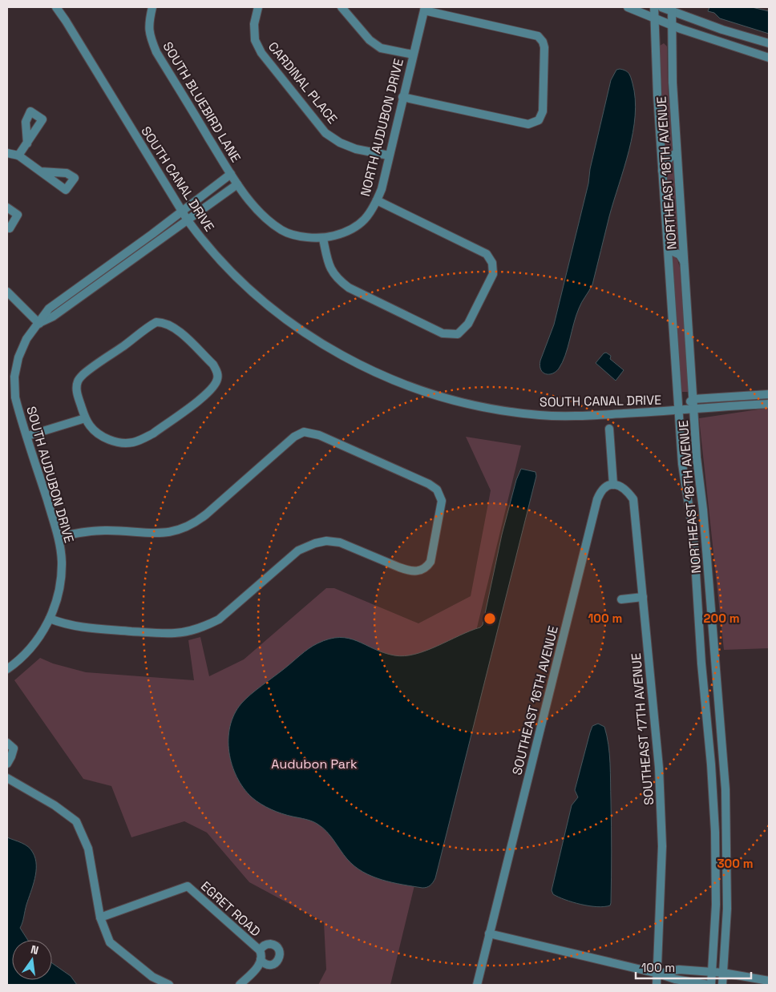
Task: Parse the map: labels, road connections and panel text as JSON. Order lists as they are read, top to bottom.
{
  "streets": {
    "street": [
      "CARDINAL PLACE",
      "SOUTH BLUEBIRD LANE",
      "NORTH AUDUBON DRIVE",
      "NORTHEAST 18TH AVENUE",
      "SOUTH CANAL DRIVE",
      "SOUTH AUDUBON DRIVE",
      "SOUTHEAST 16TH AVENUE",
      "SOUTHEAST 17TH AVENUE",
      "EGRET ROAD"
    ]
  },
  "crossings": [
    ["CARDINAL PLACE", "NORTH AUDUBON DRIVE"],
    ["SOUTH BLUEBIRD LANE", "NORTH AUDUBON DRIVE"],
    ["SOUTH BLUEBIRD LANE", "SOUTH AUDUBON DRIVE"],
    ["NORTH AUDUBON DRIVE", "SOUTH AUDUBON DRIVE"],
    ["NORTHEAST 18TH AVENUE", "SOUTH CANAL DRIVE"],
    ["SOUTH CANAL DRIVE", "SOUTH AUDUBON DRIVE"],
    ["SOUTHEAST 16TH AVENUE", "SOUTHEAST 17TH AVENUE"]
  ],
  "parks": ["Audubon Park"],
  "scale_bar": "100 m",
  "north": "top",
  "rings": ["100 m", "200 m", "300 m"]
}
